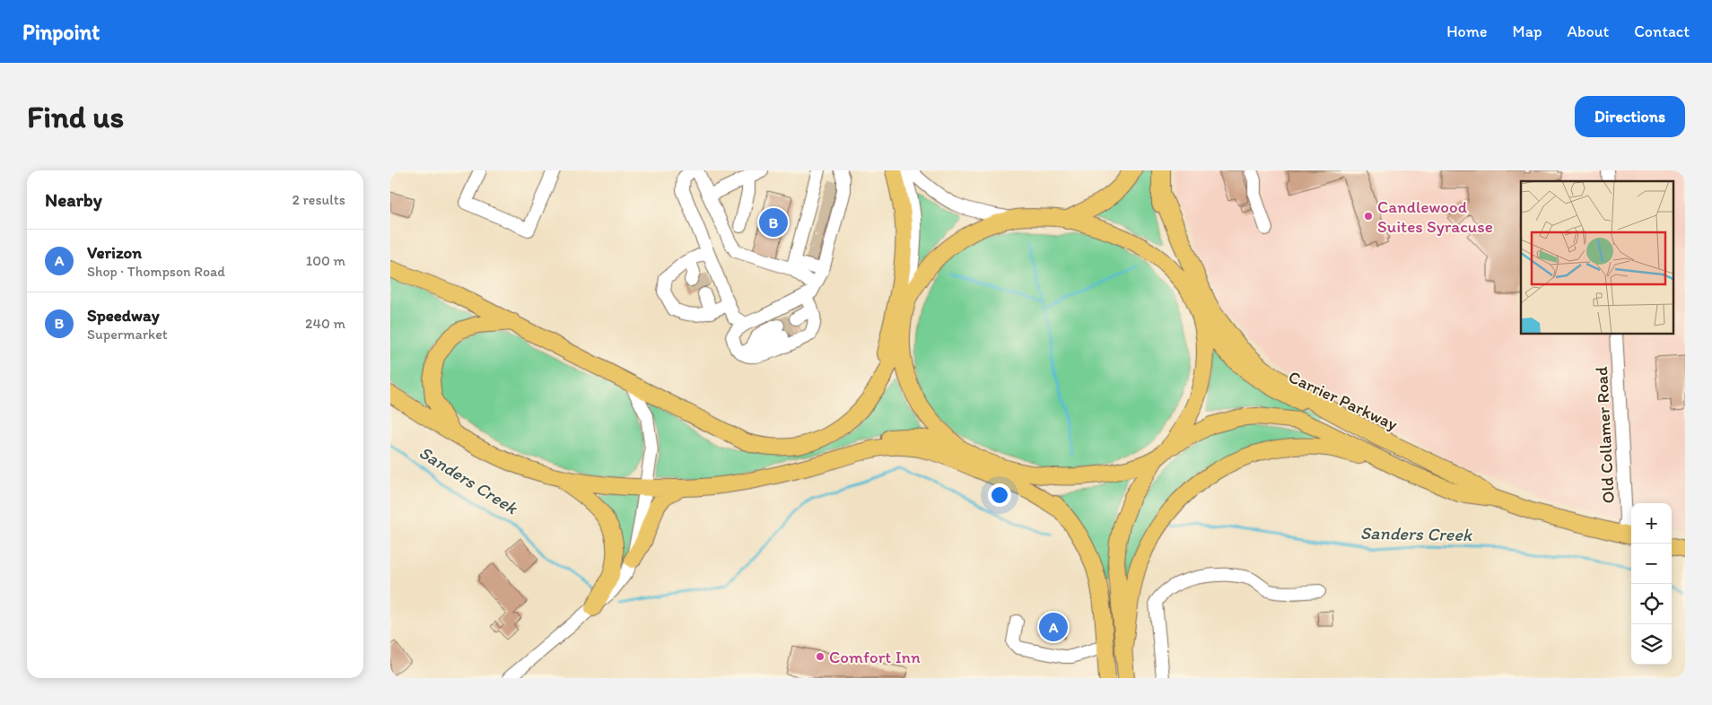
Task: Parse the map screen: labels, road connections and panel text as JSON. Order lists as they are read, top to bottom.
{
  "streets": {
    "main road": ["Carrier Parkway"],
    "street": ["Old Collamer Road"]
  },
  "crossings": [
    ["Carrier Parkway", "Old Collamer Road"]
  ],
  "water": ["Sanders Creek"],
  "places": ["Candlewood Suites Syracuse", "Comfort Inn"],
  "page": {
    "header": "Pinpoint",
    "nav": [
      "Home",
      "Map",
      "About",
      "Contact"
    ],
    "buttons": "Directions",
    "title": "Find us",
    "heading": ["Nearby", "2 results"],
    "pins": ["B", "A"],
    "list": [
      {
        "mark": "A",
        "name": "Verizon",
        "note": "Shop · Thompson Road",
        "value": "100 m"
      },
      {
        "mark": "B",
        "name": "Speedway",
        "note": "Supermarket",
        "value": "240 m"
      }
    ],
    "map_buttons": ["+", "−"]
  }
}
